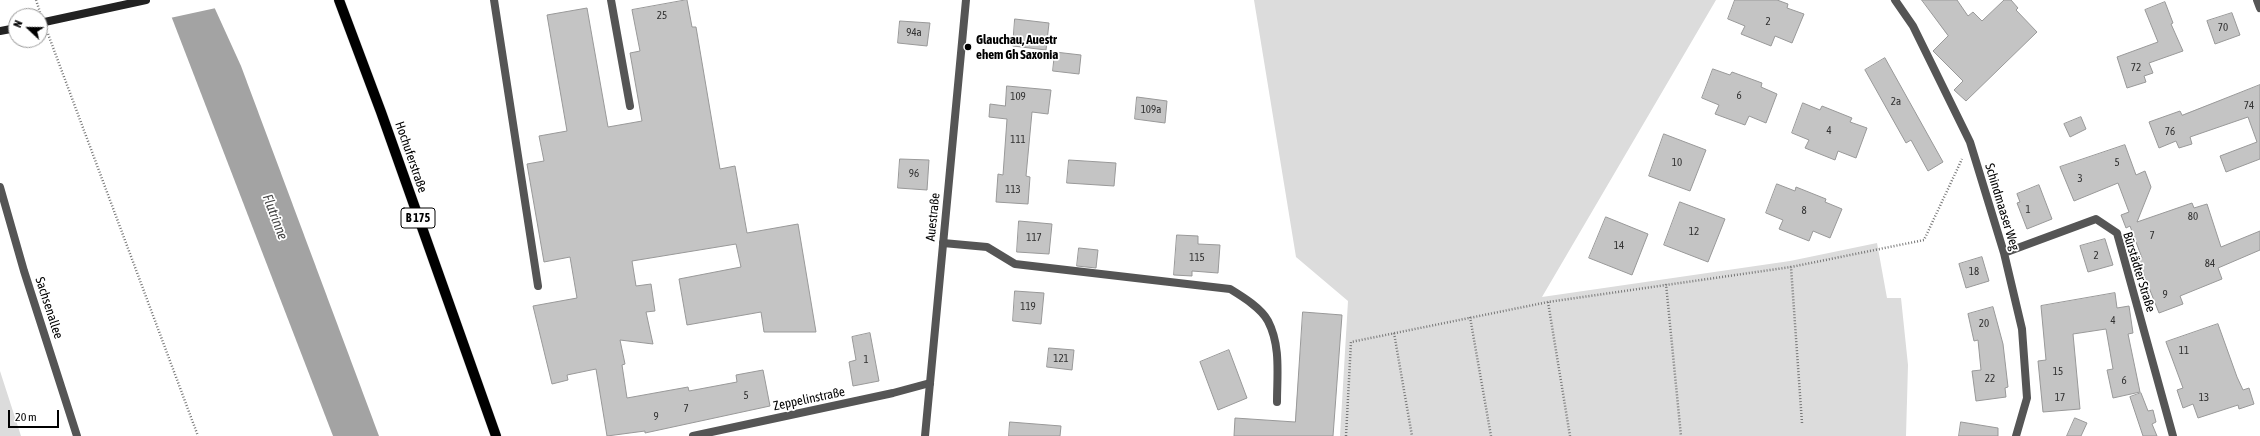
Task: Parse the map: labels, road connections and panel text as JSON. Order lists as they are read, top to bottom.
{
  "streets": {
    "main road": ["Hochuferstraße", "B 175"],
    "street": [
      "Schindmaaser Weg",
      "Auestraße",
      "Bürstädter Straße",
      "Sachsenallee",
      "Zeppelinstraße"
    ]
  },
  "crossings": [
    ["Schindmaaser Weg", "Bürstädter Straße"],
    ["Auestraße", "Zeppelinstraße"]
  ],
  "water": ["Flutrinne"],
  "places": ["Glauchau, Auestr ehem Gh Saxonia"],
  "house_numbers": [
    "25",
    "2",
    "70",
    "94a",
    "72",
    "6",
    "109",
    "2a",
    "74",
    "109a",
    "4",
    "76",
    "111",
    "10",
    "5",
    "96",
    "3",
    "113",
    "1",
    "8",
    "80",
    "12",
    "7",
    "117",
    "14",
    "2",
    "115",
    "84",
    "18",
    "9",
    "119",
    "4",
    "20",
    "11",
    "121",
    "1",
    "15",
    "22",
    "6",
    "5",
    "17",
    "13",
    "7",
    "9"
  ],
  "scale_bar": "20 m",
  "north": "left"
}
